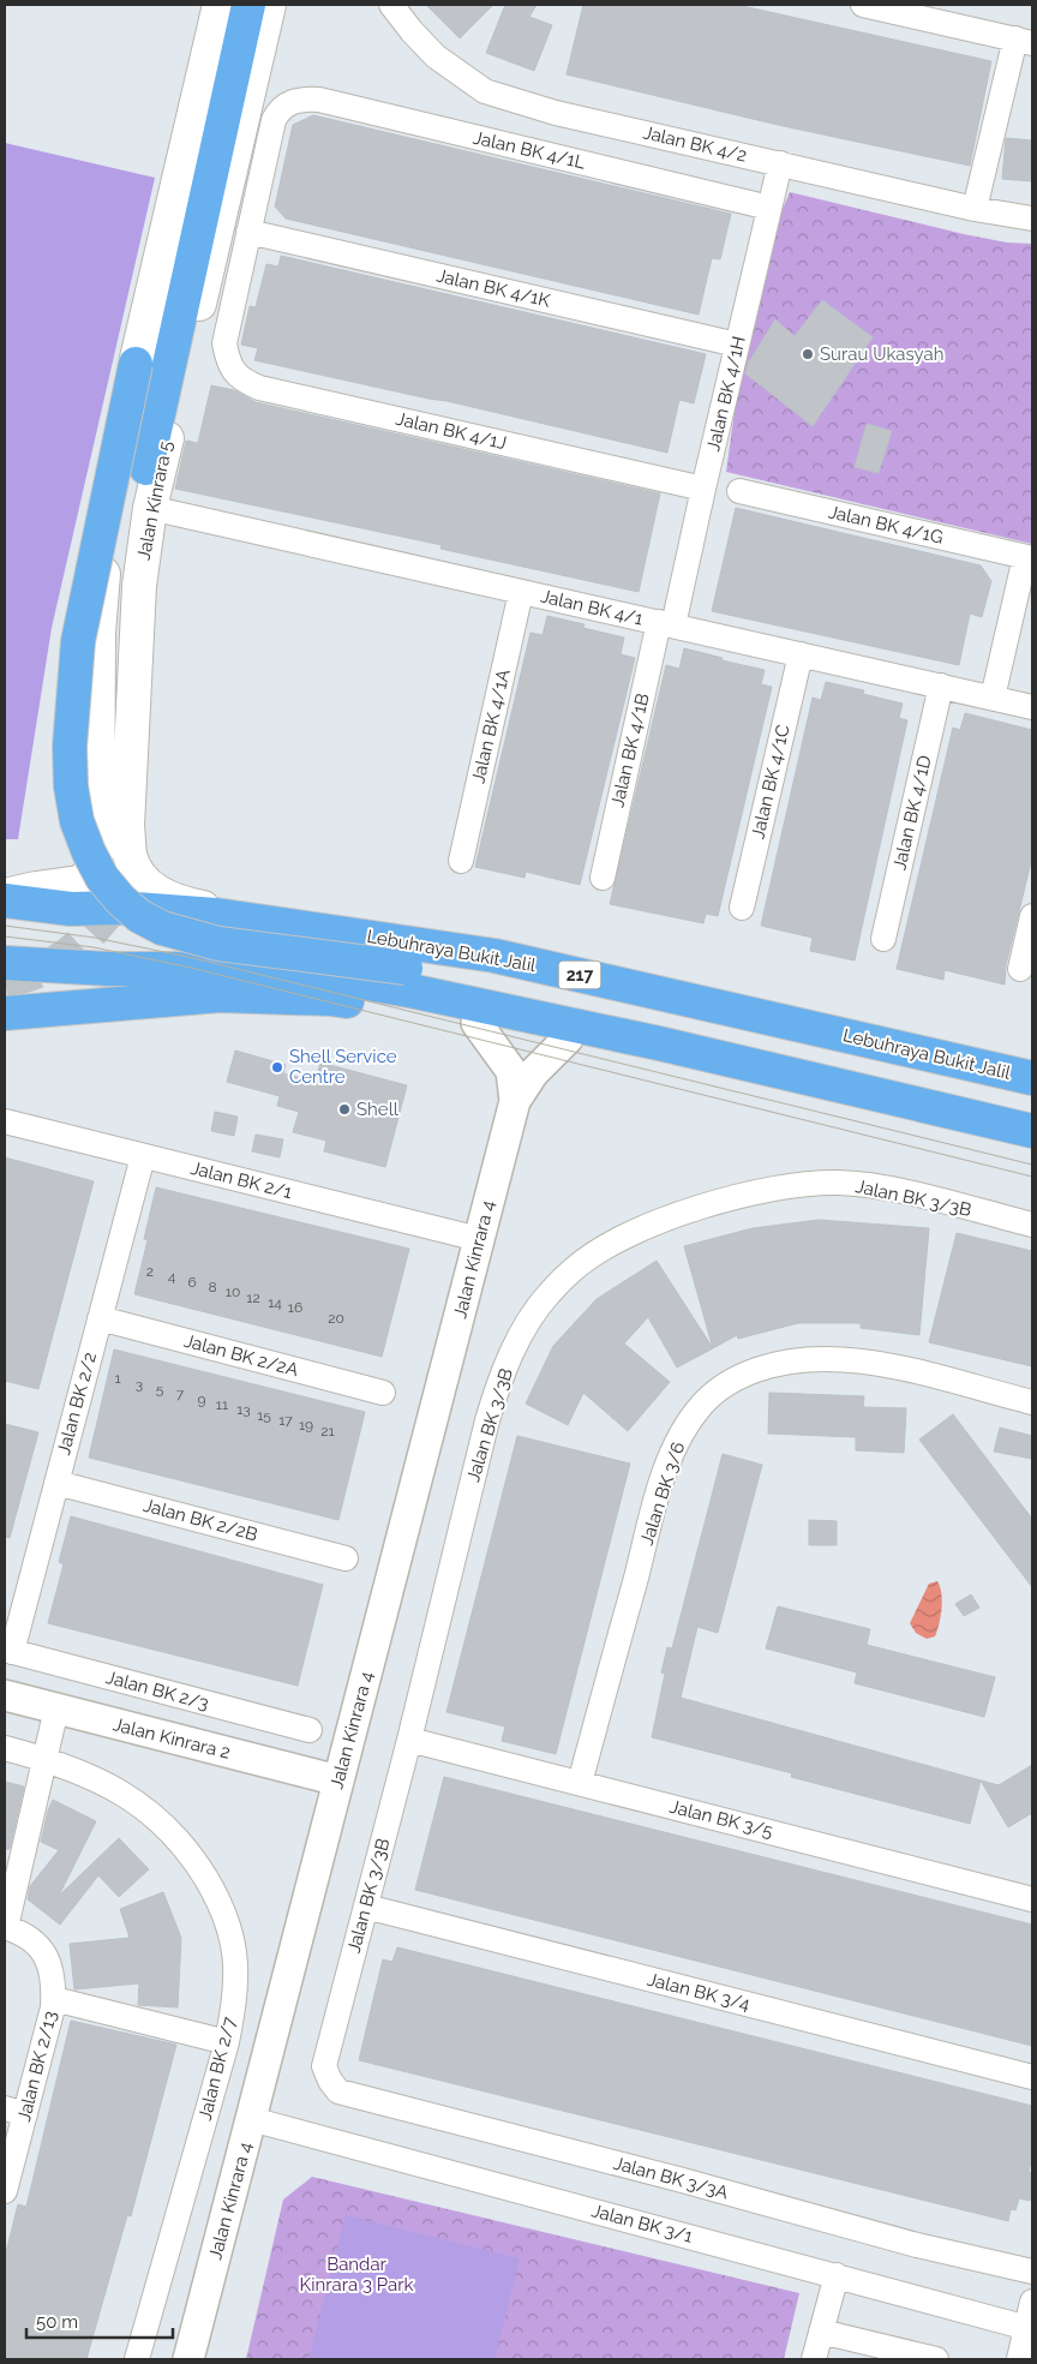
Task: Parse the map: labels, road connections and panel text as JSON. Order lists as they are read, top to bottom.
{
  "streets": {
    "highway": ["Lebuhraya Bukit Jalil", "217"],
    "main road": ["Jalan Kinrara 5"],
    "street": [
      "Jalan BK 4/2",
      "Jalan BK 4/1L",
      "Jalan BK 4/1K",
      "Jalan BK 4/1H",
      "Jalan BK 4/1J",
      "Jalan BK 4/1G",
      "Jalan BK 4/1",
      "Jalan BK 4/1A",
      "Jalan BK 4/1B",
      "Jalan BK 4/1C",
      "Jalan BK 4/1D",
      "Jalan BK 2/1",
      "Jalan BK 3/3B",
      "Jalan Kinrara 4",
      "Jalan BK 2/2A",
      "Jalan BK 2/2",
      "Jalan BK 3/6",
      "Jalan BK 2/2B",
      "Jalan BK 2/3",
      "Jalan Kinrara 2",
      "Jalan BK 3/5",
      "Jalan BK 3/4",
      "Jalan BK 2/13",
      "Jalan BK 2/7",
      "Jalan BK 3/3A",
      "Jalan BK 3/1"
    ]
  },
  "crossings": [
    ["Jalan BK 4/2", "Jalan BK 4/1H"],
    ["Jalan BK 4/1L", "Jalan BK 4/1K"],
    ["Jalan BK 4/1L", "Jalan BK 4/1H"],
    ["Jalan BK 4/1L", "Jalan BK 4/1J"],
    ["Jalan BK 4/1K", "Jalan BK 4/1H"],
    ["Jalan BK 4/1K", "Jalan BK 4/1J"],
    ["Jalan BK 4/1H", "Jalan BK 4/1J"],
    ["Jalan BK 4/1H", "Jalan BK 4/1"],
    ["Jalan BK 4/1H", "Jalan BK 4/1B"],
    ["Jalan Kinrara 5", "Jalan BK 4/1"],
    ["Jalan Kinrara 5", "Lebuhraya Bukit Jalil"],
    ["Jalan BK 4/1", "Jalan BK 4/1A"],
    ["Jalan BK 4/1", "Jalan BK 4/1B"],
    ["Jalan BK 4/1", "Jalan BK 4/1C"],
    ["Jalan BK 4/1", "Jalan BK 4/1D"],
    ["Jalan BK 2/1", "Jalan Kinrara 4"],
    ["Jalan BK 2/1", "Jalan BK 2/2"],
    ["Jalan BK 3/3B", "Jalan BK 3/5"],
    ["Jalan BK 3/3B", "Jalan BK 3/4"],
    ["Jalan BK 3/3B", "Jalan BK 3/3A"],
    ["Jalan Kinrara 4", "Jalan Kinrara 2"],
    ["Jalan Kinrara 4", "Jalan BK 3/1"],
    ["Jalan BK 2/2A", "Jalan BK 2/2"],
    ["Jalan BK 2/2", "Jalan BK 2/2B"],
    ["Jalan BK 2/2", "Jalan BK 2/3"],
    ["Jalan BK 3/6", "Jalan BK 3/5"]
  ],
  "parks": ["Bandar Kinrara 3 Park"],
  "places": ["Surau Ukasyah", "Shell Service Centre", "Shell"],
  "house_numbers": [
    "2",
    "4",
    "6",
    "8",
    "10",
    "12",
    "14",
    "16",
    "20",
    "1",
    "3",
    "5",
    "7",
    "9",
    "11",
    "13",
    "15",
    "17",
    "19",
    "21"
  ],
  "scale_bar": "50 m"
}
